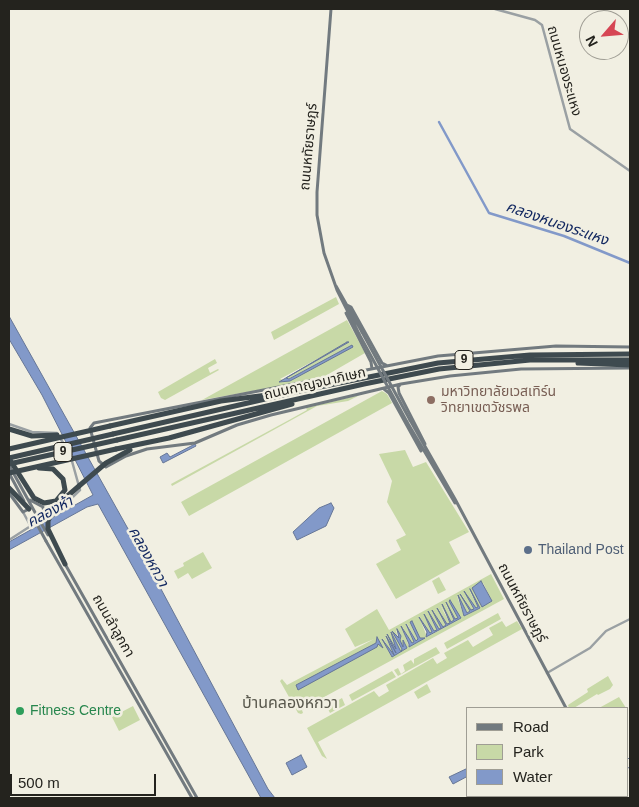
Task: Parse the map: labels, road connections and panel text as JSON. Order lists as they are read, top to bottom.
{
  "streets": {
    "highway": ["9", "ถนนกาญจนาภิเษก"],
    "main road": ["ถนนหทัยราษฎร์", "ถนนลำลูกกา"],
    "street": ["ถนนหนองระแหง"]
  },
  "crossings": [
    ["ถนนกาญจนาภิเษก", "ถนนลำลูกกา"]
  ],
  "districts": ["บ้านคลองหกวา"],
  "water": ["คลองหนองระแหง", "คลองห้า", "คลองหกวา"],
  "places": ["มหาวิทยาลัยเวสเทิร์น วิทยาเขตวัชรพล", "Thailand Post", "Fitness Centre"],
  "legend": ["Road", "Park", "Water"],
  "scale_bar": "500 m",
  "north": "bottom left"
}
